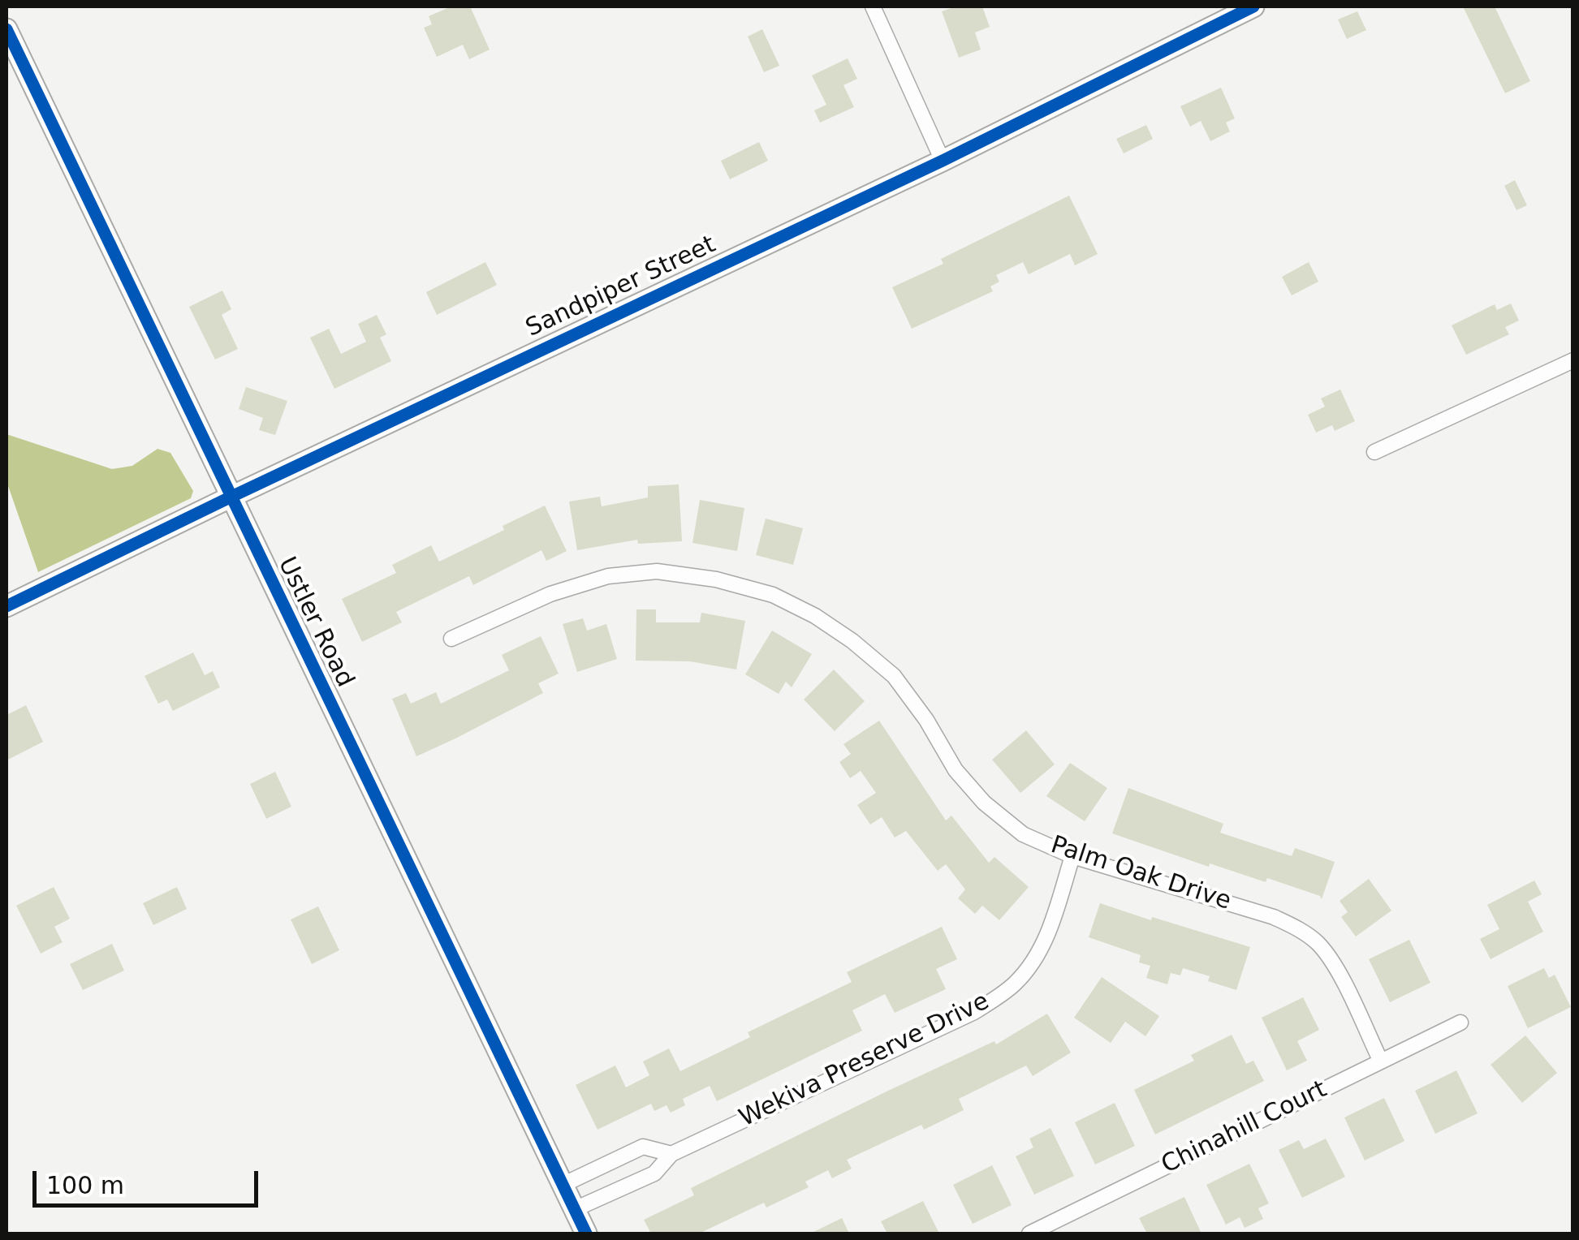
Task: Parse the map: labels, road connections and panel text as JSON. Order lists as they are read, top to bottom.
{
  "streets": {
    "street": [
      "Sandpiper Street",
      "Ustler Road",
      "Palm Oak Drive",
      "Wekiva Preserve Drive",
      "Chinahill Court"
    ]
  },
  "crossings": [
    ["Sandpiper Street", "Ustler Road"],
    ["Ustler Road", "Wekiva Preserve Drive"],
    ["Palm Oak Drive", "Wekiva Preserve Drive"],
    ["Palm Oak Drive", "Chinahill Court"]
  ],
  "scale_bar": "100 m"
}
